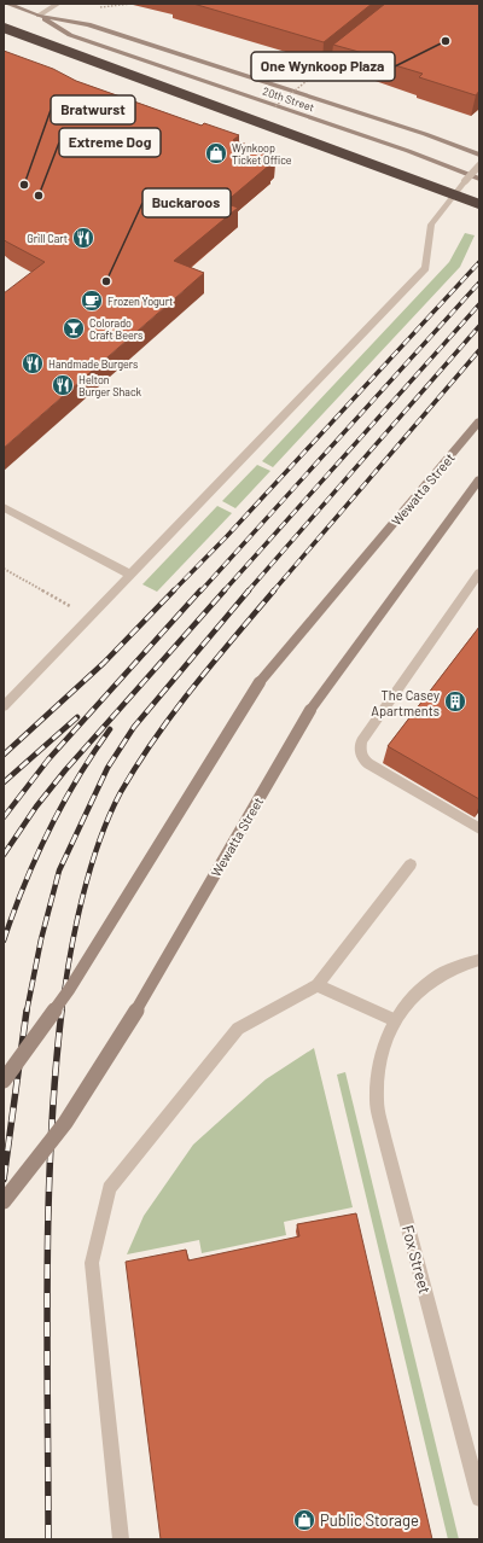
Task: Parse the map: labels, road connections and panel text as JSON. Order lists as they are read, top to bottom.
{
  "streets": {
    "street": ["20th Street", "Wewatta Street", "Fox Street"]
  },
  "places": {
    "other": [
      "One Wynkoop Plaza",
      "Bratwurst",
      "Extreme Dog",
      "Buckaroos"
    ],
    "shop": ["Wynkoop Ticket Office", "Public Storage"],
    "restaurant": ["Grill Cart", "Handmade Burgers", "Helton Burger Shack"],
    "cafe": ["Frozen Yogurt"],
    "bar": ["Colorado Craft Beers"],
    "building": ["The Casey Apartments"]
  }
}
